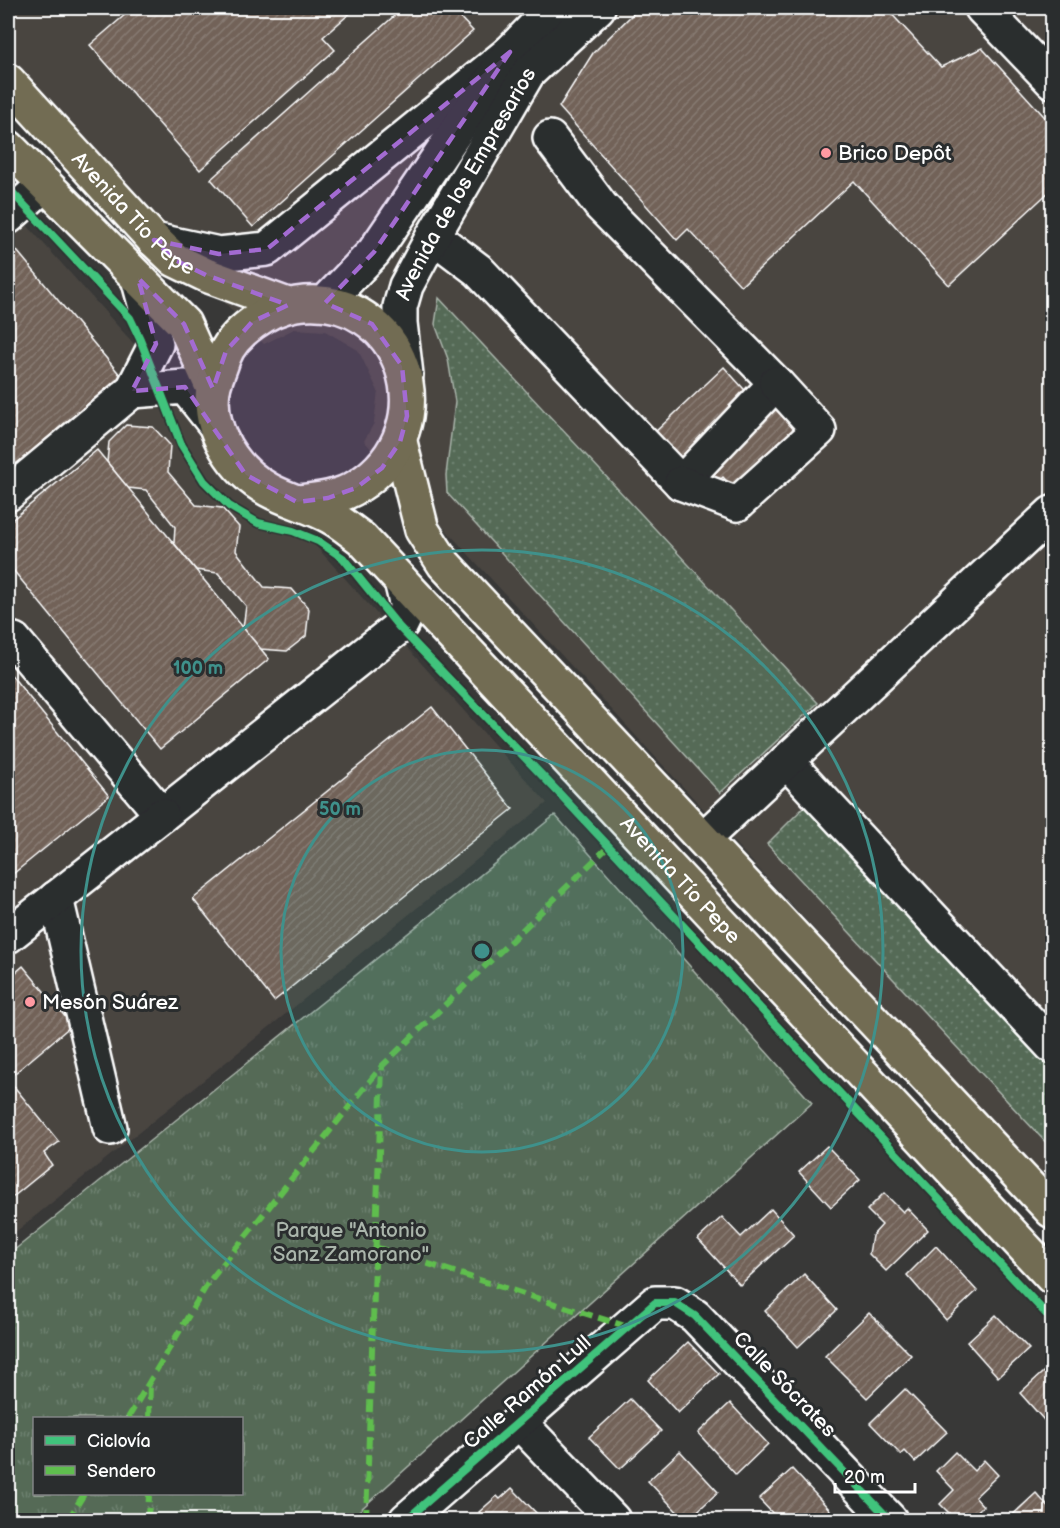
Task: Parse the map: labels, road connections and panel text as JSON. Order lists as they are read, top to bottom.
{
  "streets": {
    "main road": ["Avenida Tío Pepe"],
    "street": ["Avenida de los Empresarios", "Calle Sócrates", "Calle Ramón Lull"]
  },
  "crossings": [
    ["Avenida de los Empresarios", "Avenida Tío Pepe"],
    ["Calle Sócrates", "Calle Ramón Lull"]
  ],
  "parks": ["Parque \"Antonio Sanz Zamorano\""],
  "places": ["Brico Depôt", "Mesón Suárez"],
  "legend": ["Ciclovía", "Sendero"],
  "scale_bar": "20 m",
  "rings": ["100 m", "50 m"]
}
